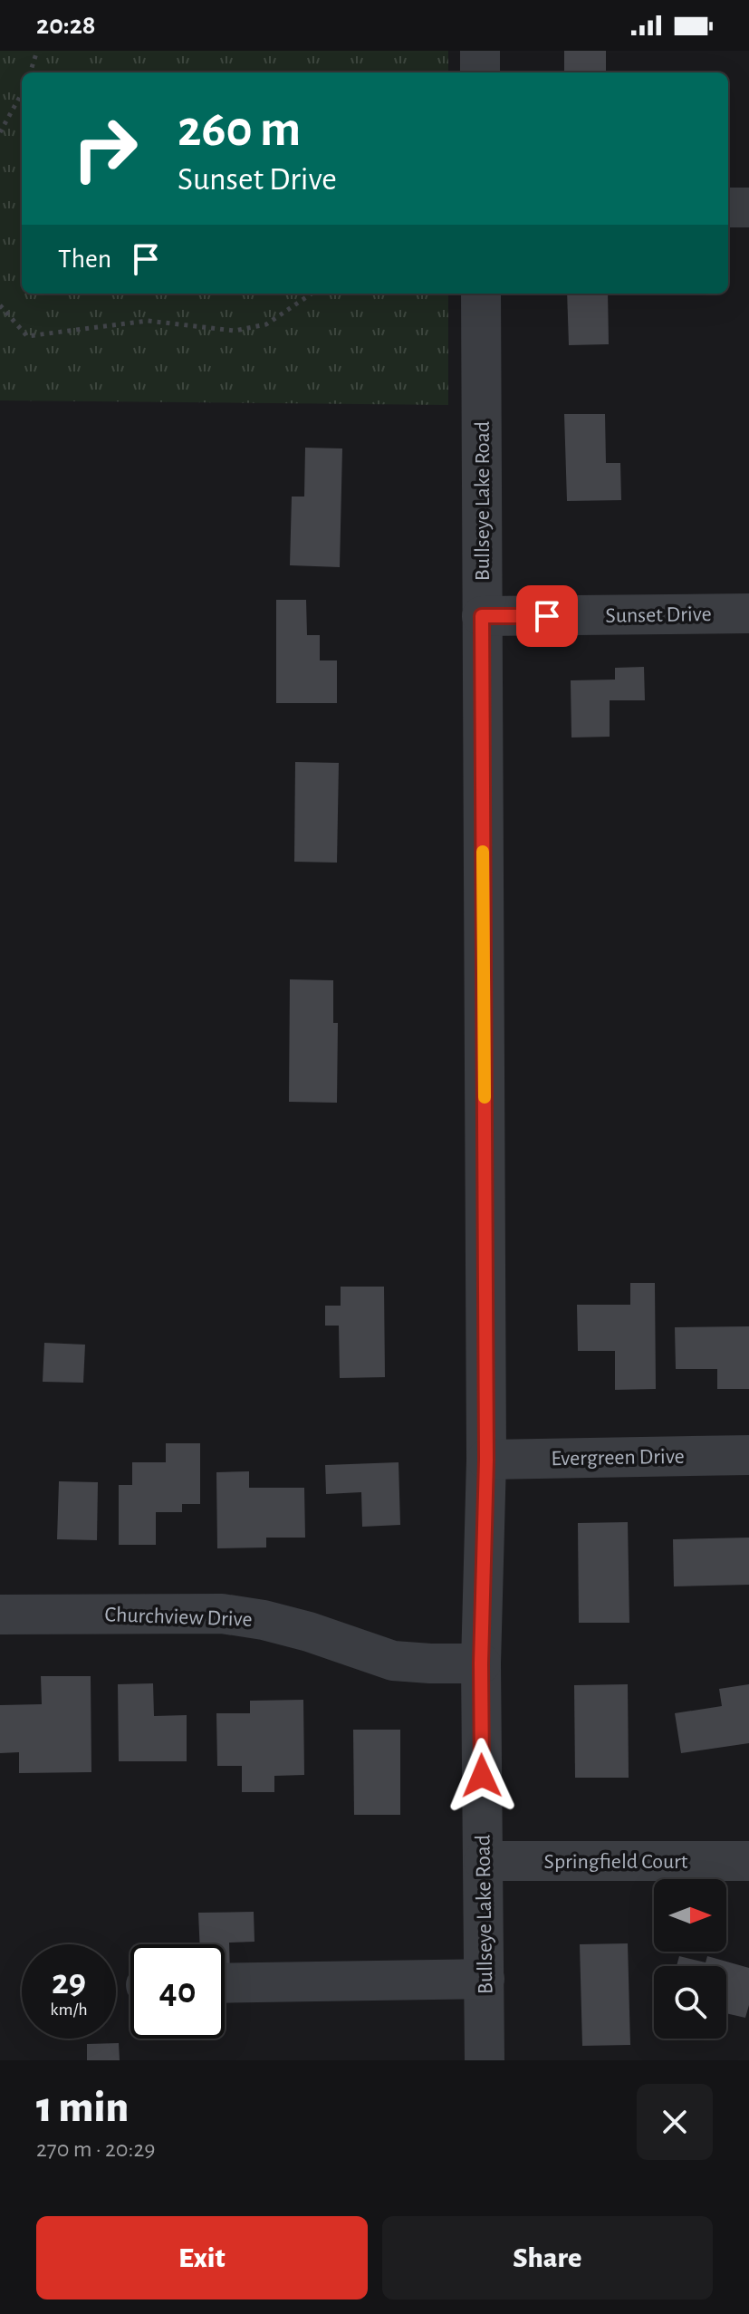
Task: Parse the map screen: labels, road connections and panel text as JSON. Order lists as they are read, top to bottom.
{
  "streets": {
    "street": [
      "Bullseye Lake Road",
      "Sunset Drive",
      "Evergreen Drive",
      "Churchview Drive",
      "Springfield Court"
    ]
  },
  "crossings": [
    ["Bullseye Lake Road", "Sunset Drive"],
    ["Bullseye Lake Road", "Evergreen Drive"],
    ["Bullseye Lake Road", "Churchview Drive"],
    ["Bullseye Lake Road", "Springfield Court"]
  ],
  "north": "right",
  "page": {
    "status": "20:28",
    "turn": ["260 m", "Sunset Drive"],
    "then": "Then",
    "speed": "29 km/h",
    "limit": "40",
    "heading": ["1 min", "270 m · 20:29"],
    "buttons": ["Exit", "Share"]
  }
}
